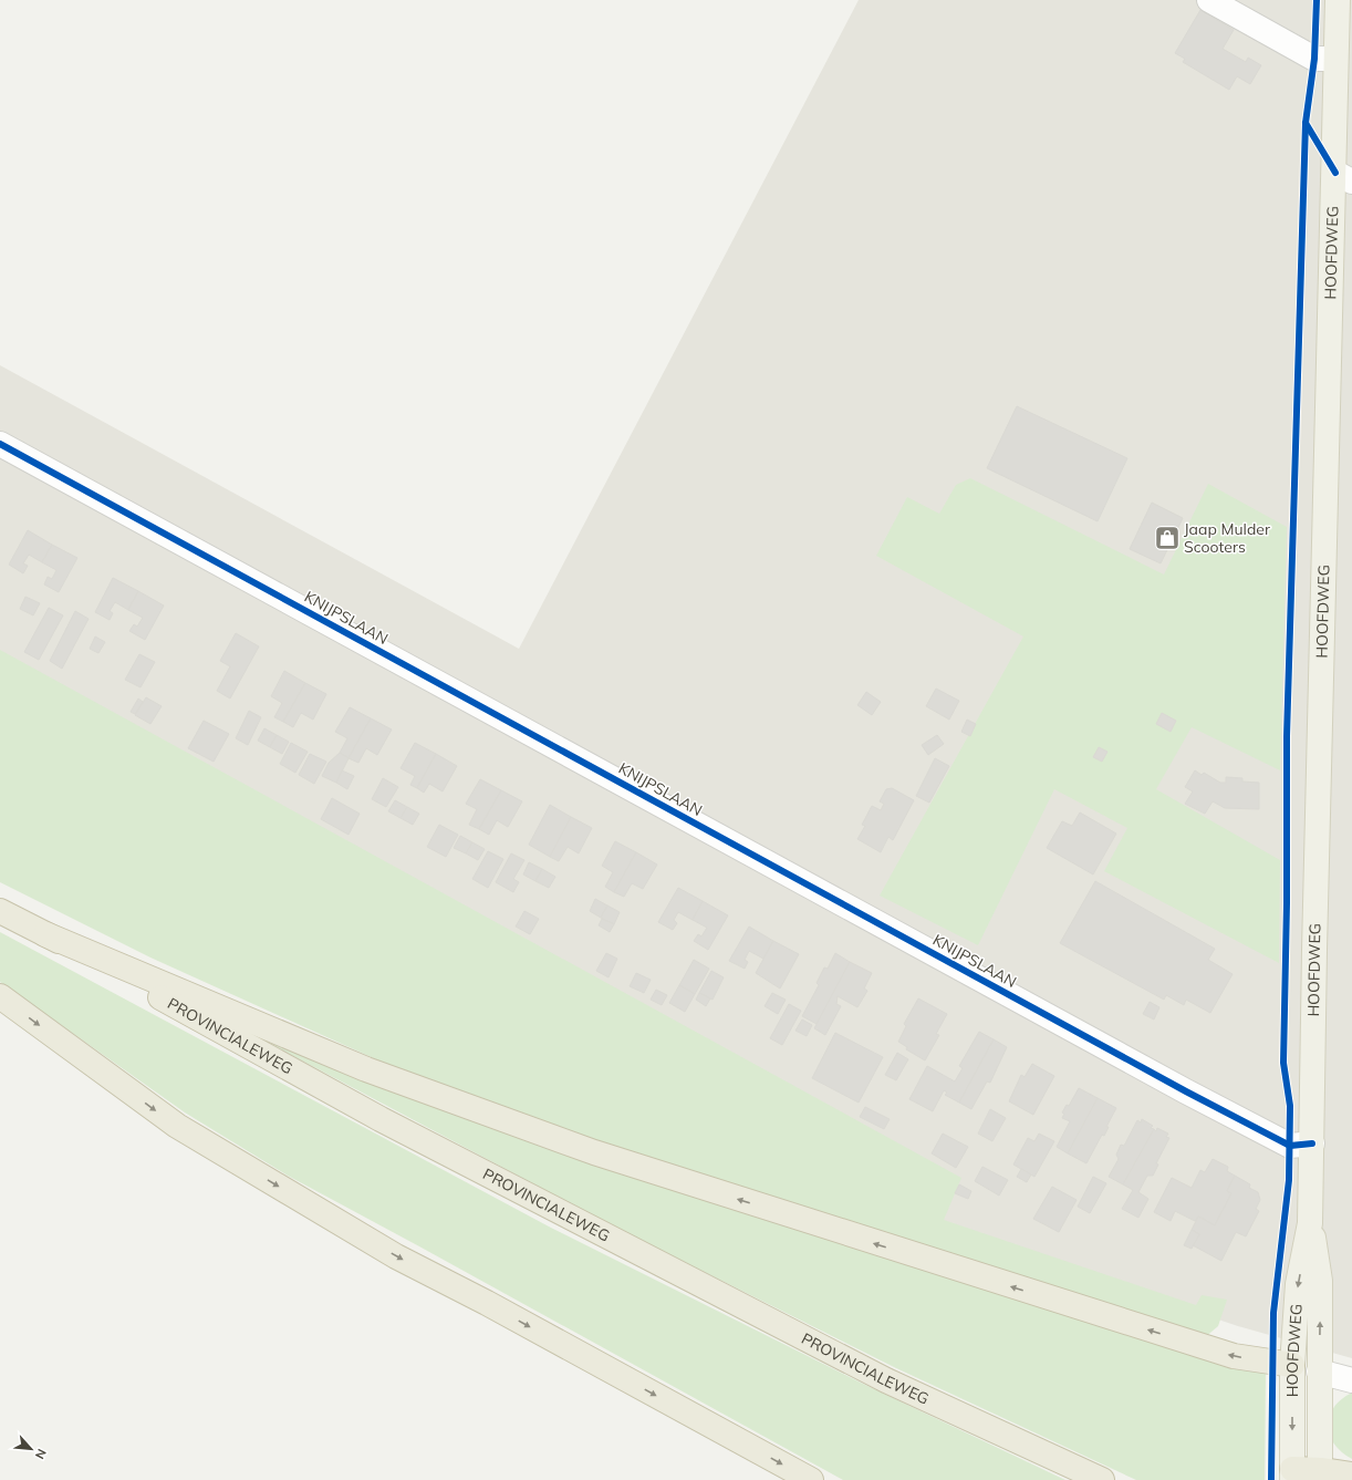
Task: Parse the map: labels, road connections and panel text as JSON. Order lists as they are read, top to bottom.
{
  "streets": {
    "highway": ["PROVINCIALEWEG"],
    "main road": ["HOOFDWEG"],
    "street": ["KNIJPSLAAN"]
  },
  "crossings": [
    ["HOOFDWEG", "KNIJPSLAAN"]
  ],
  "places": {
    "shop": ["Jaap Mulder Scooters"]
  },
  "north": "bottom right"
}
